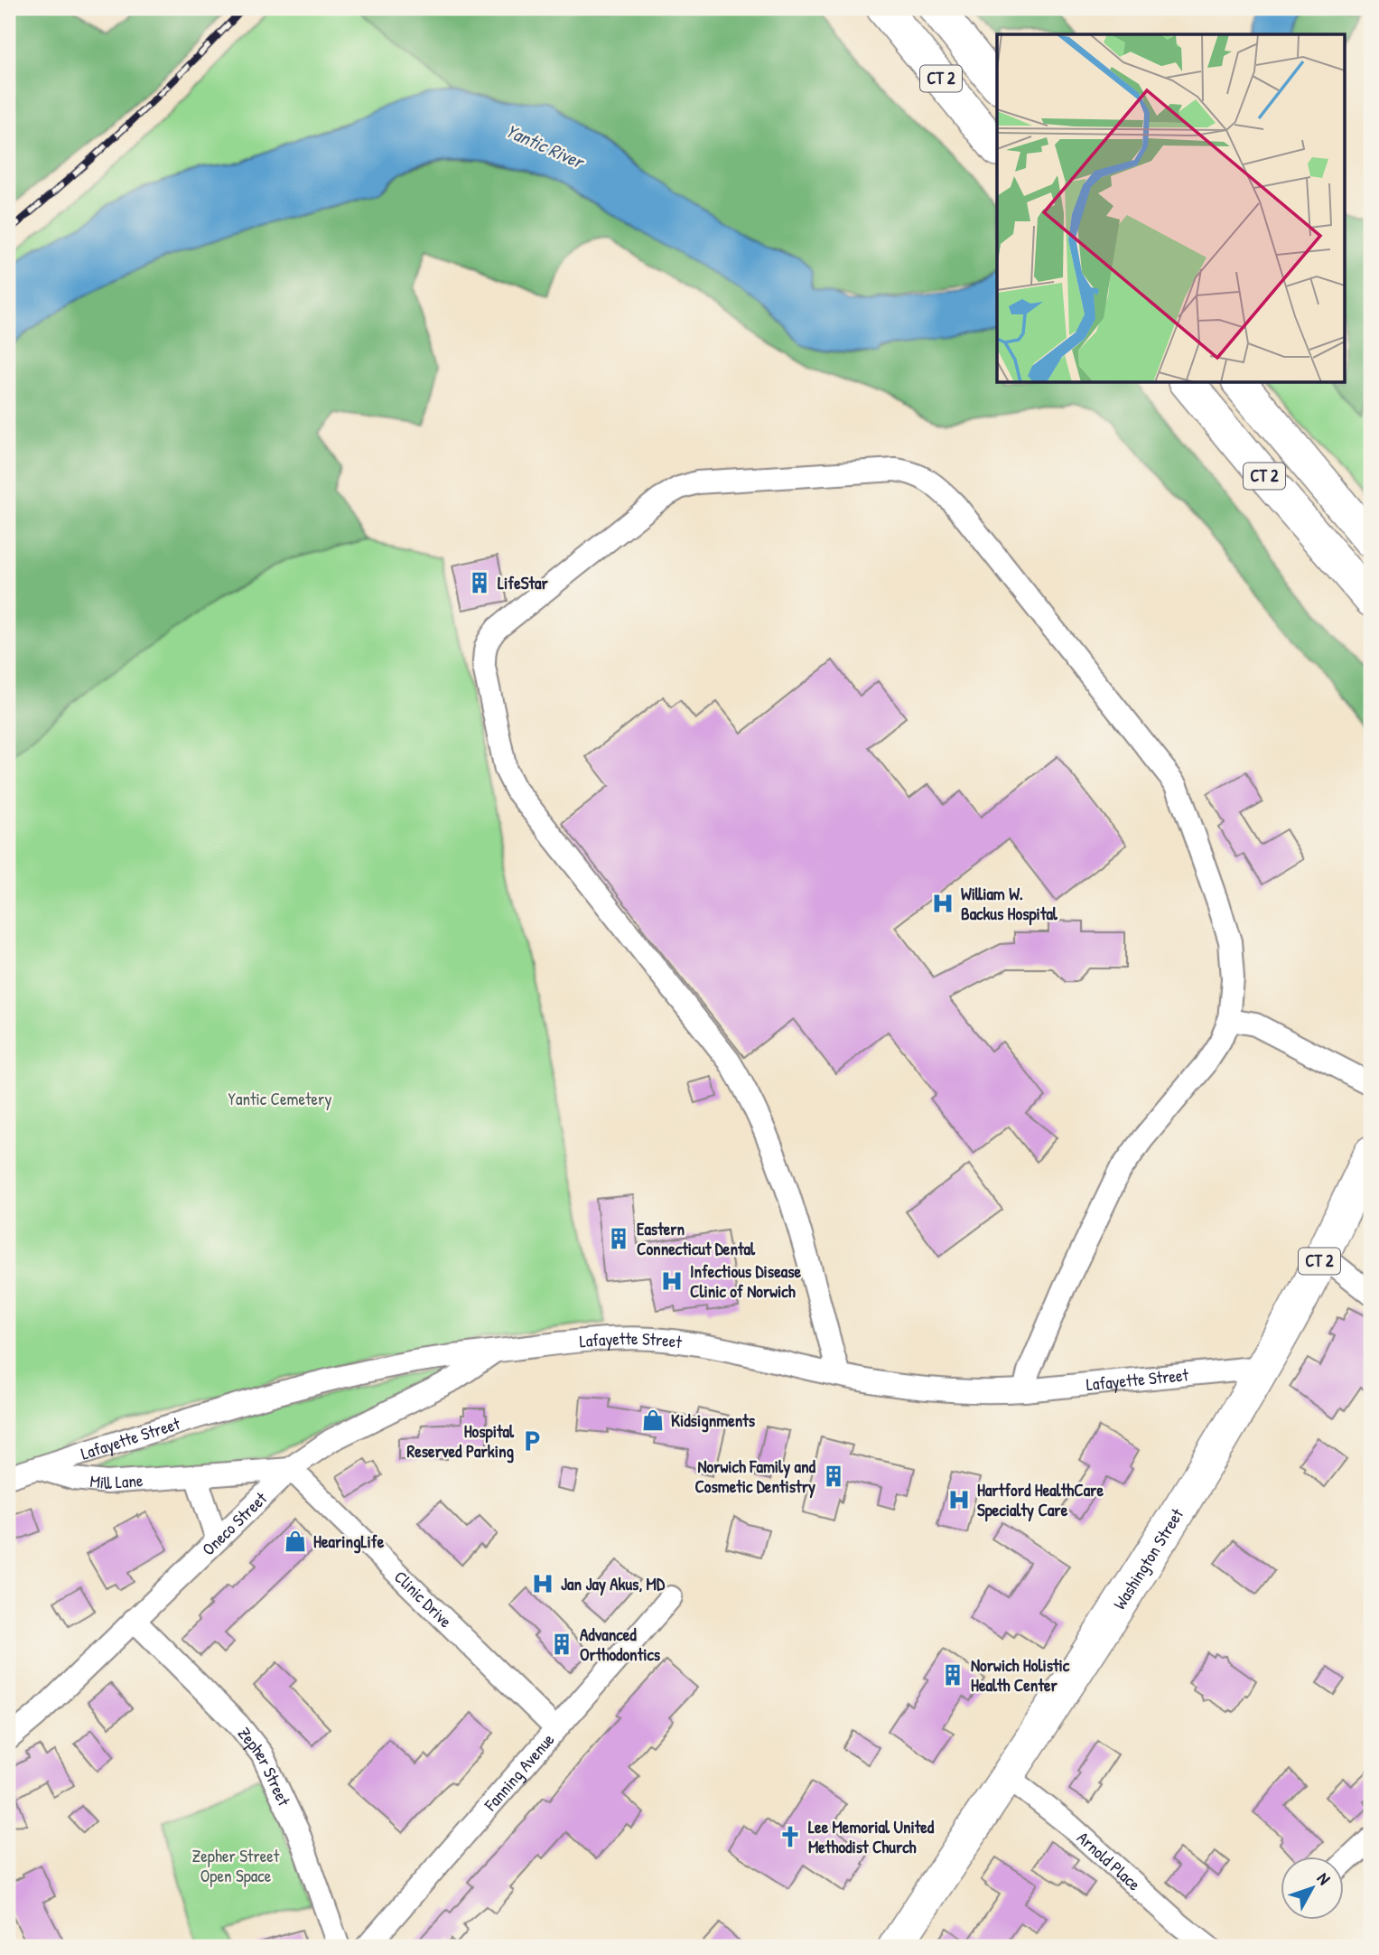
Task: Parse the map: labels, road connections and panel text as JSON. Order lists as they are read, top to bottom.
{
  "streets": {
    "highway": ["CT 2", "Washington Street"],
    "street": [
      "Lafayette Street",
      "Mill Lane",
      "Oneco Street",
      "Clinic Drive",
      "Zepher Street",
      "Fanning Avenue",
      "Arnold Place"
    ]
  },
  "crossings": [
    ["Lafayette Street", "Mill Lane"],
    ["Lafayette Street", "Oneco Street"],
    ["Lafayette Street", "Washington Street"],
    ["Mill Lane", "Oneco Street"],
    ["Mill Lane", "Clinic Drive"],
    ["Oneco Street", "Clinic Drive"],
    ["Oneco Street", "Zepher Street"],
    ["Washington Street", "Arnold Place"],
    ["Clinic Drive", "Fanning Avenue"]
  ],
  "water": ["Yantic River"],
  "parks": ["Yantic Cemetery", "Zepher Street Open Space"],
  "places": {
    "building": [
      "LifeStar",
      "Eastern Connecticut Dental",
      "Norwich Family and Cosmetic Dentistry",
      "Advanced Orthodontics",
      "Norwich Holistic Health Center"
    ],
    "hospital": [
      "William W. Backus Hospital",
      "Infectious Disease Clinic of Norwich",
      "Hartford HealthCare Specialty Care",
      "Jan Jay Akus, MD"
    ],
    "shop": ["Kidsignments", "HearingLife"],
    "parking": ["Hospital Reserved Parking"],
    "church": ["Lee Memorial United Methodist Church"]
  },
  "north": "top right"
}
